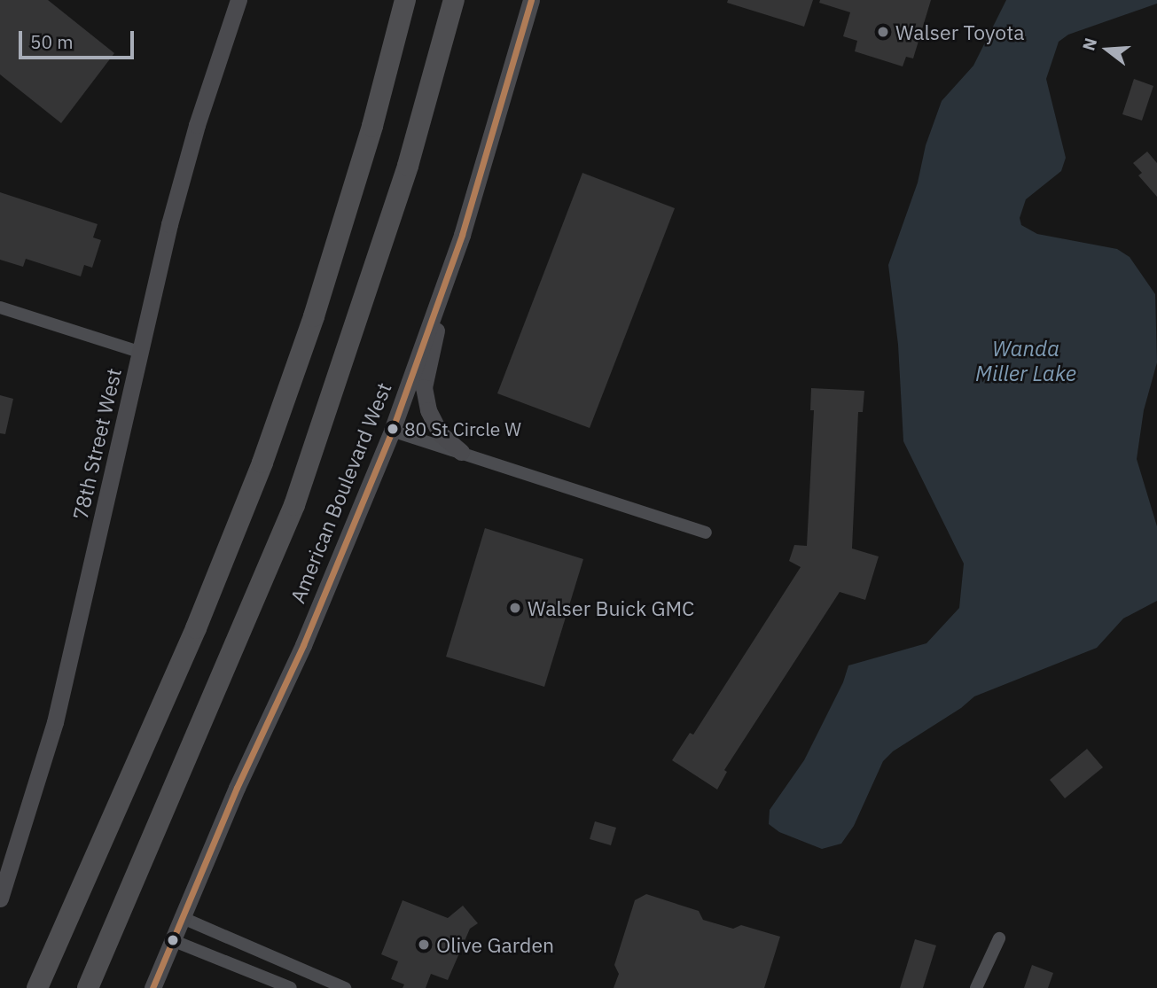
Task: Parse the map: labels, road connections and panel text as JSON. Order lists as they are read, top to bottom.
{
  "streets": {
    "street": ["78th Street West", "American Boulevard West"]
  },
  "water": ["Wanda Miller Lake"],
  "places": [
    "Walser Toyota",
    "80 St Circle W",
    "Walser Buick GMC",
    "Olive Garden"
  ],
  "scale_bar": "50 m",
  "north": "left"
}
